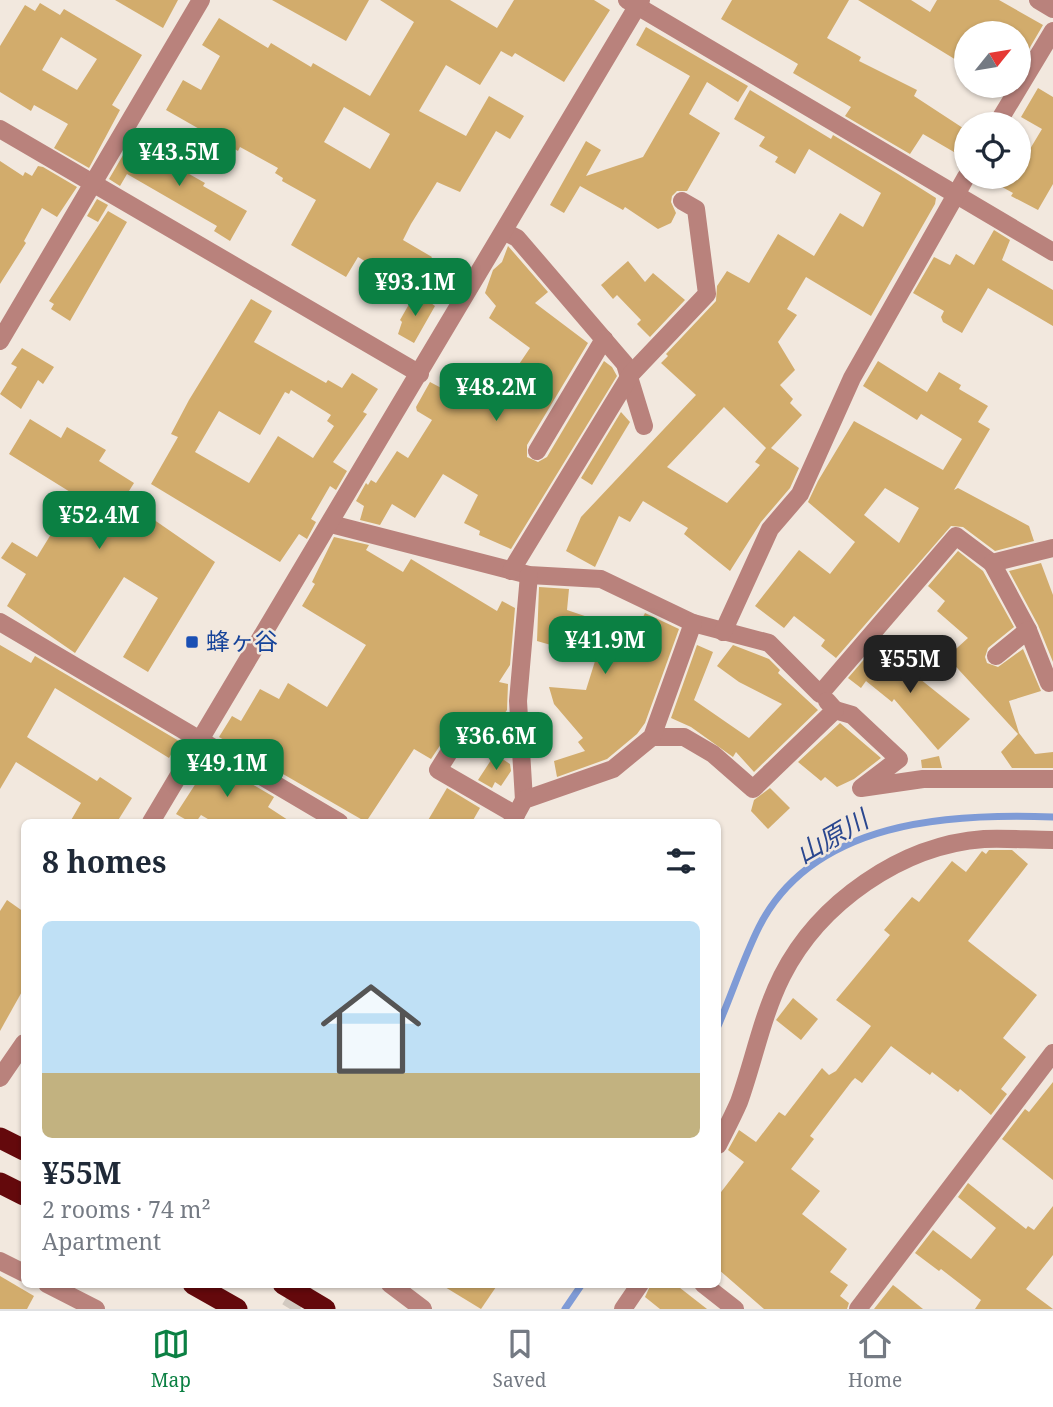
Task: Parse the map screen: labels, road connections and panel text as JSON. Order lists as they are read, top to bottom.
{
  "water": ["山原川"],
  "places": {
    "transit": ["蜂ヶ谷"]
  },
  "north": "top right",
  "page": {
    "price": [
      "¥43.5M",
      "¥93.1M",
      "¥48.2M",
      "¥52.4M",
      "¥41.9M",
      "¥55M",
      "¥36.6M",
      "¥49.1M"
    ],
    "heading": "8 homes",
    "list": [
      {
        "name": "¥55M",
        "note": "2 rooms · 74 m² · Apartment"
      }
    ],
    "tabs": ["Map", "Saved", "Home"]
  }
}
